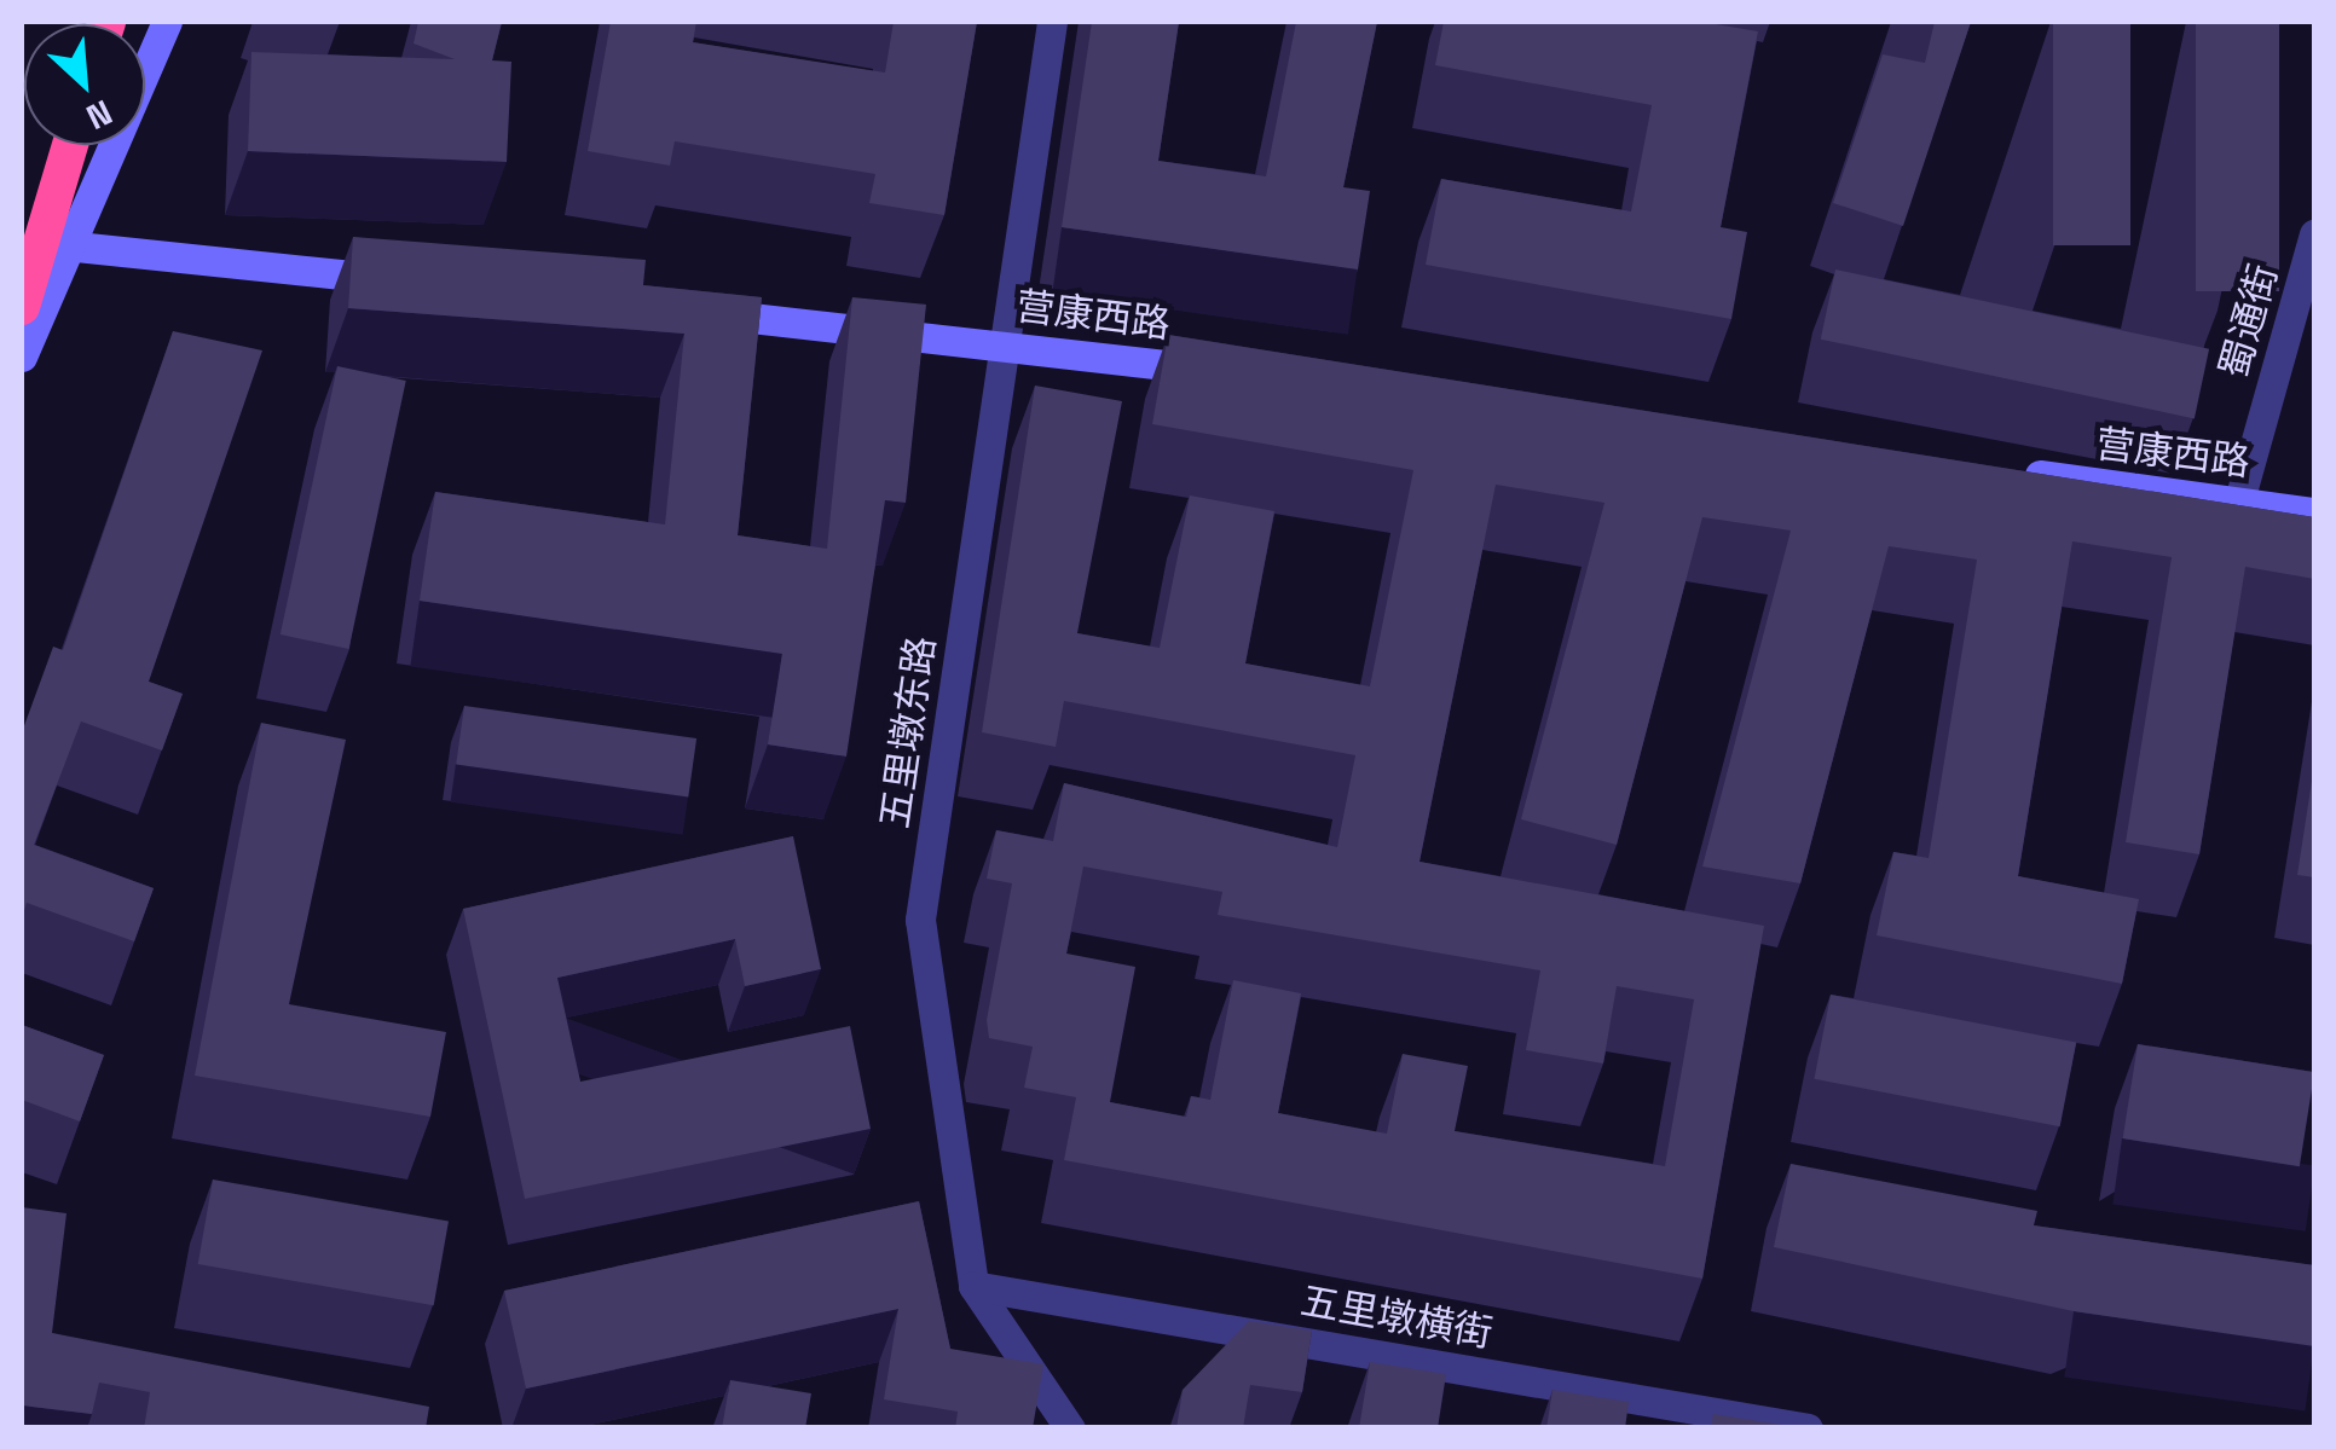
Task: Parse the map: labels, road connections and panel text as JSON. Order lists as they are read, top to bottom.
{
  "streets": {
    "street": [
      "营康西路",
      "蜀通街",
      "五里墩东路",
      "五里墩横街"
    ]
  },
  "crossings": [
    ["营康西路", "蜀通街"],
    ["营康西路", "五里墩东路"],
    ["五里墩东路", "五里墩横街"]
  ],
  "north": "bottom right"
}
